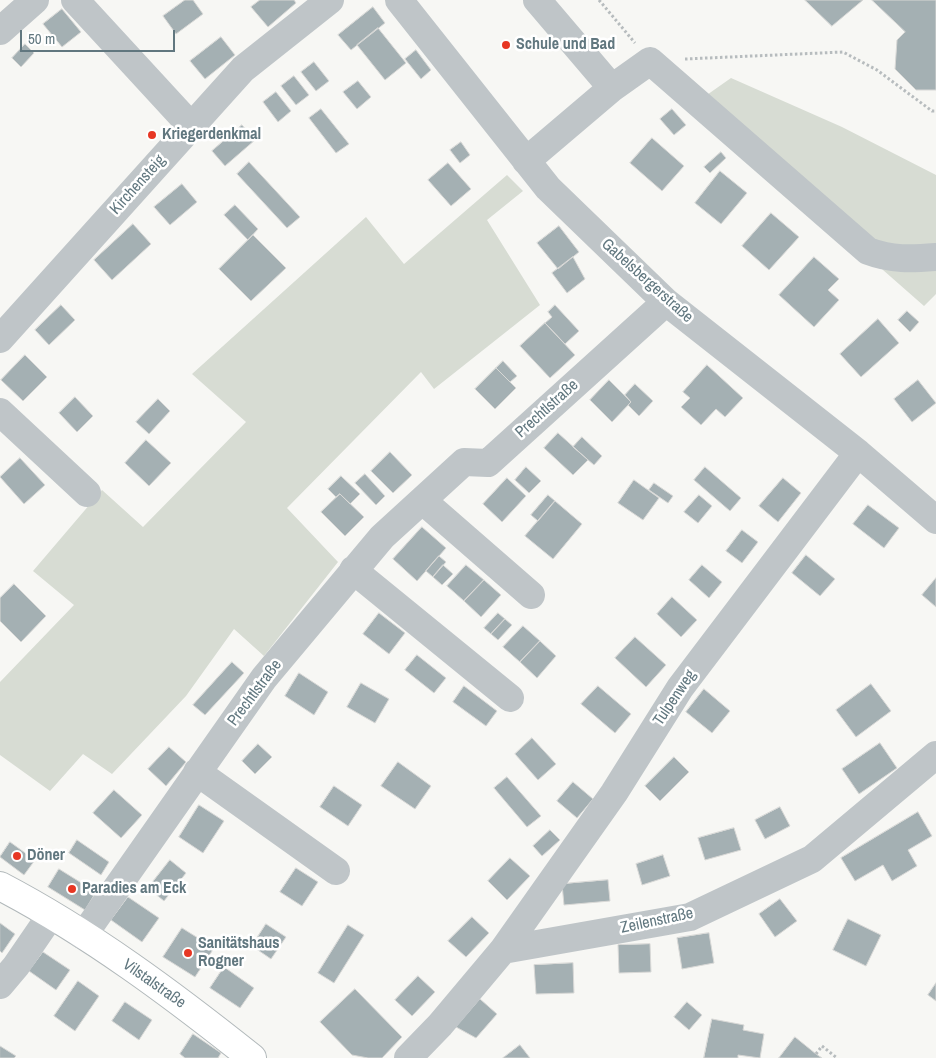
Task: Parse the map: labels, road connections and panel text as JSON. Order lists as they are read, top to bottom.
{
  "streets": {
    "main road": ["Vilstalstraße"],
    "street": [
      "Kirchensteig",
      "Gabelsbergerstraße",
      "Prechtlstraße",
      "Tulpenweg",
      "Zeilenstraße"
    ]
  },
  "crossings": [
    ["Gabelsbergerstraße", "Prechtlstraße"],
    ["Gabelsbergerstraße", "Tulpenweg"],
    ["Prechtlstraße", "Vilstalstraße"],
    ["Tulpenweg", "Zeilenstraße"]
  ],
  "places": [
    "Schule und Bad",
    "Kriegerdenkmal",
    "Döner",
    "Paradies am Eck",
    "Sanitätshaus Rogner"
  ],
  "scale_bar": "50 m"
}
